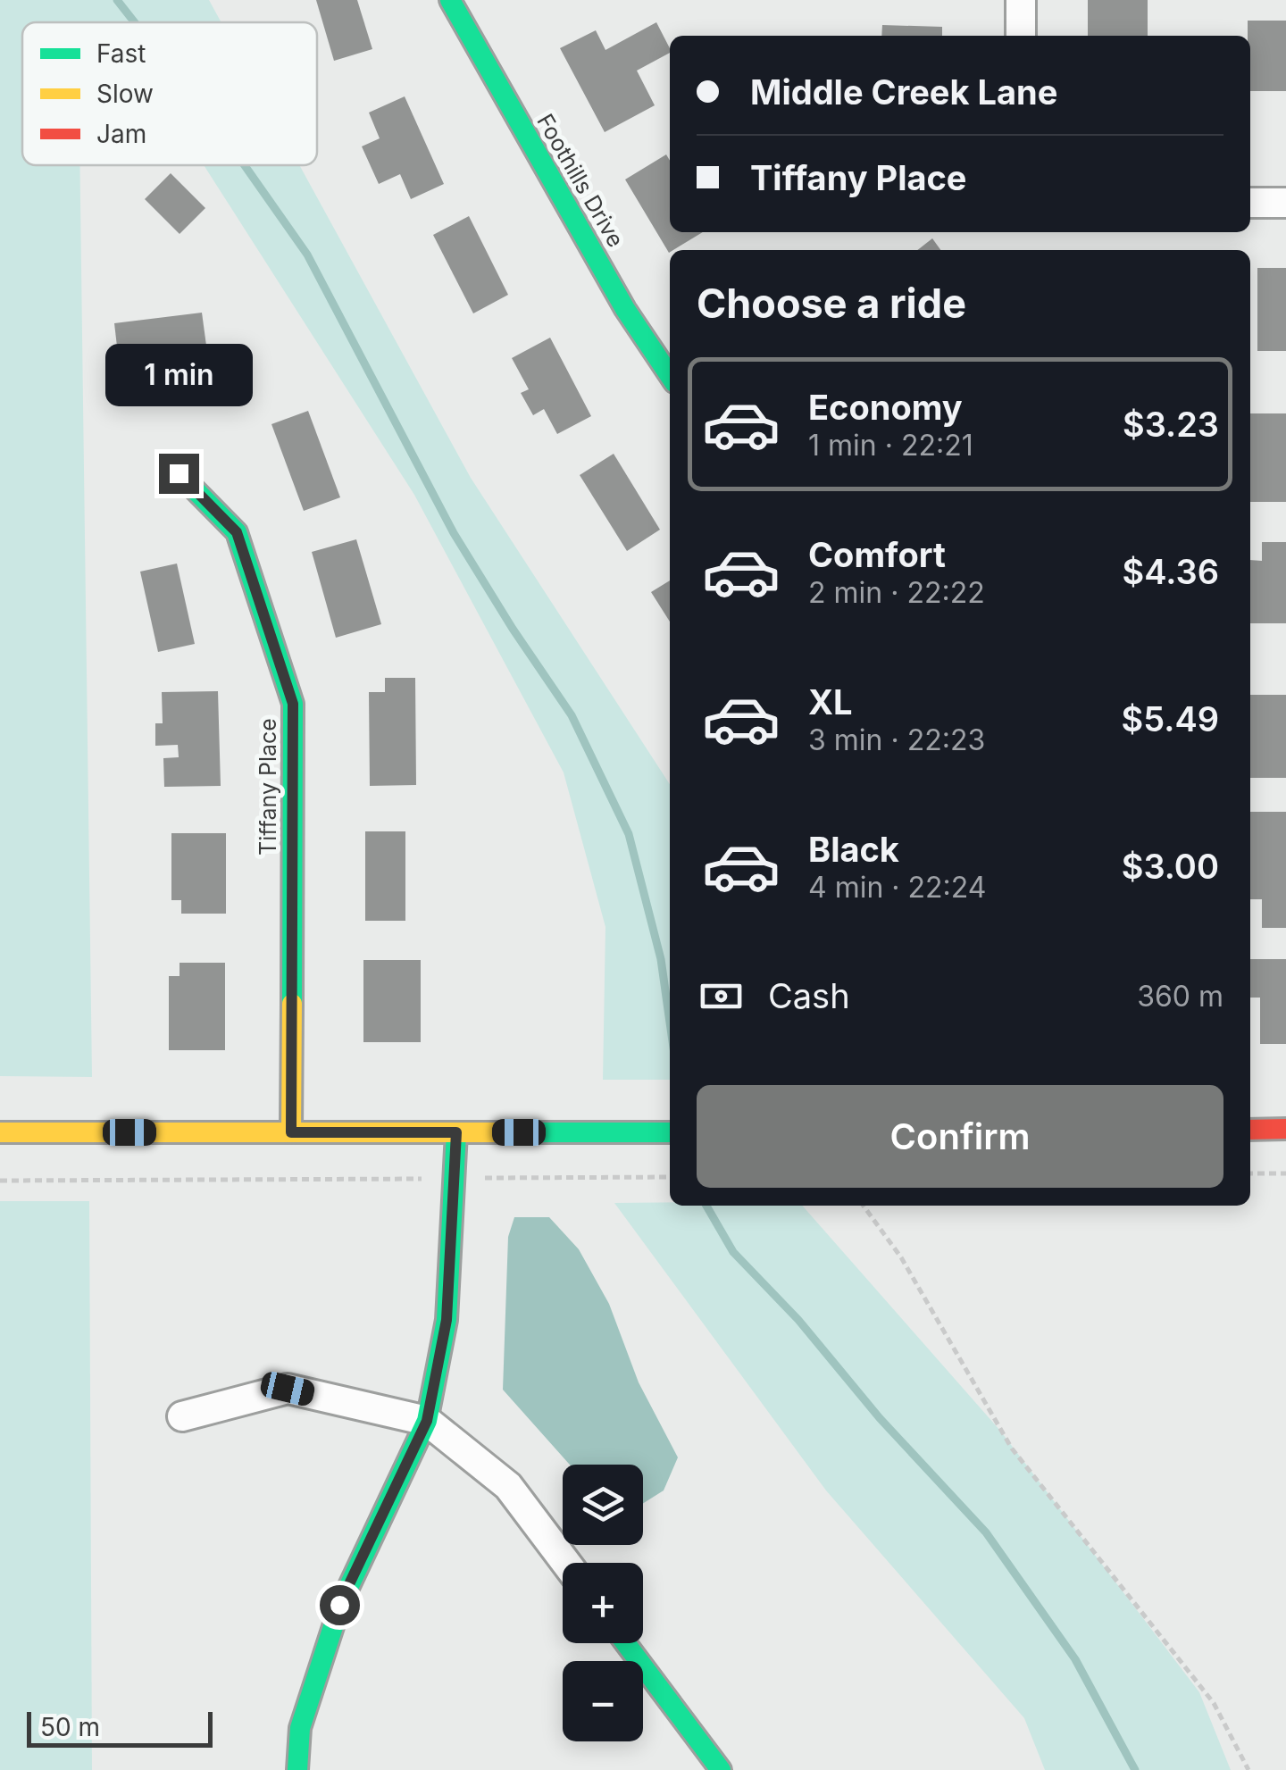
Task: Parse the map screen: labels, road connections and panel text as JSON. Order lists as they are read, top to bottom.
{
  "streets": {
    "street": ["Foothills Drive", "Tiffany Place"]
  },
  "legend": ["Fast", "Slow", "Jam"],
  "scale_bar": "50 m",
  "page": {
    "banner": ["Middle Creek Lane", "Tiffany Place"],
    "heading": "Choose a ride",
    "bubble": "1 min",
    "list": [
      {
        "name": "Economy",
        "note": "1 min · 22:21",
        "value": "$3.23"
      },
      {
        "name": "Comfort",
        "note": "2 min · 22:22",
        "value": "$4.36"
      },
      {
        "name": "XL",
        "note": "3 min · 22:23",
        "value": "$5.49"
      },
      {
        "name": "Black",
        "note": "4 min · 22:24",
        "value": "$3.00"
      }
    ],
    "pay": ["Cash", "360 m"],
    "buttons": "Confirm",
    "map_buttons": ["+", "−"],
    "scale": "50 m"
  }
}
